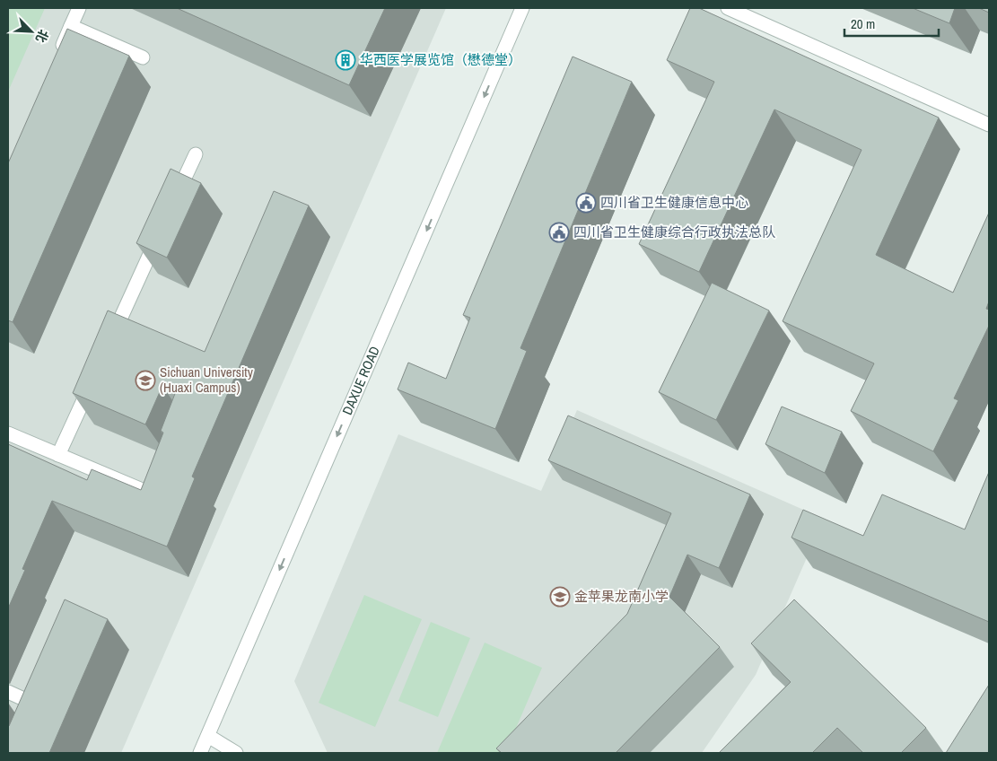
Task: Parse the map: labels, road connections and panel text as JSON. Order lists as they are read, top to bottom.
{
  "streets": {
    "street": ["DAXUE ROAD"]
  },
  "one_way": ["DAXUE ROAD"],
  "places": {
    "building": ["华西医学展览馆（懋德堂）"],
    "public building": ["四川省卫生健康信息中心", "四川省卫生健康综合行政执法总队"],
    "school or university": ["Sichuan University (Huaxi Campus)", "金苹果龙南小学"]
  },
  "scale_bar": "20 m",
  "north": "bottom right"
}
